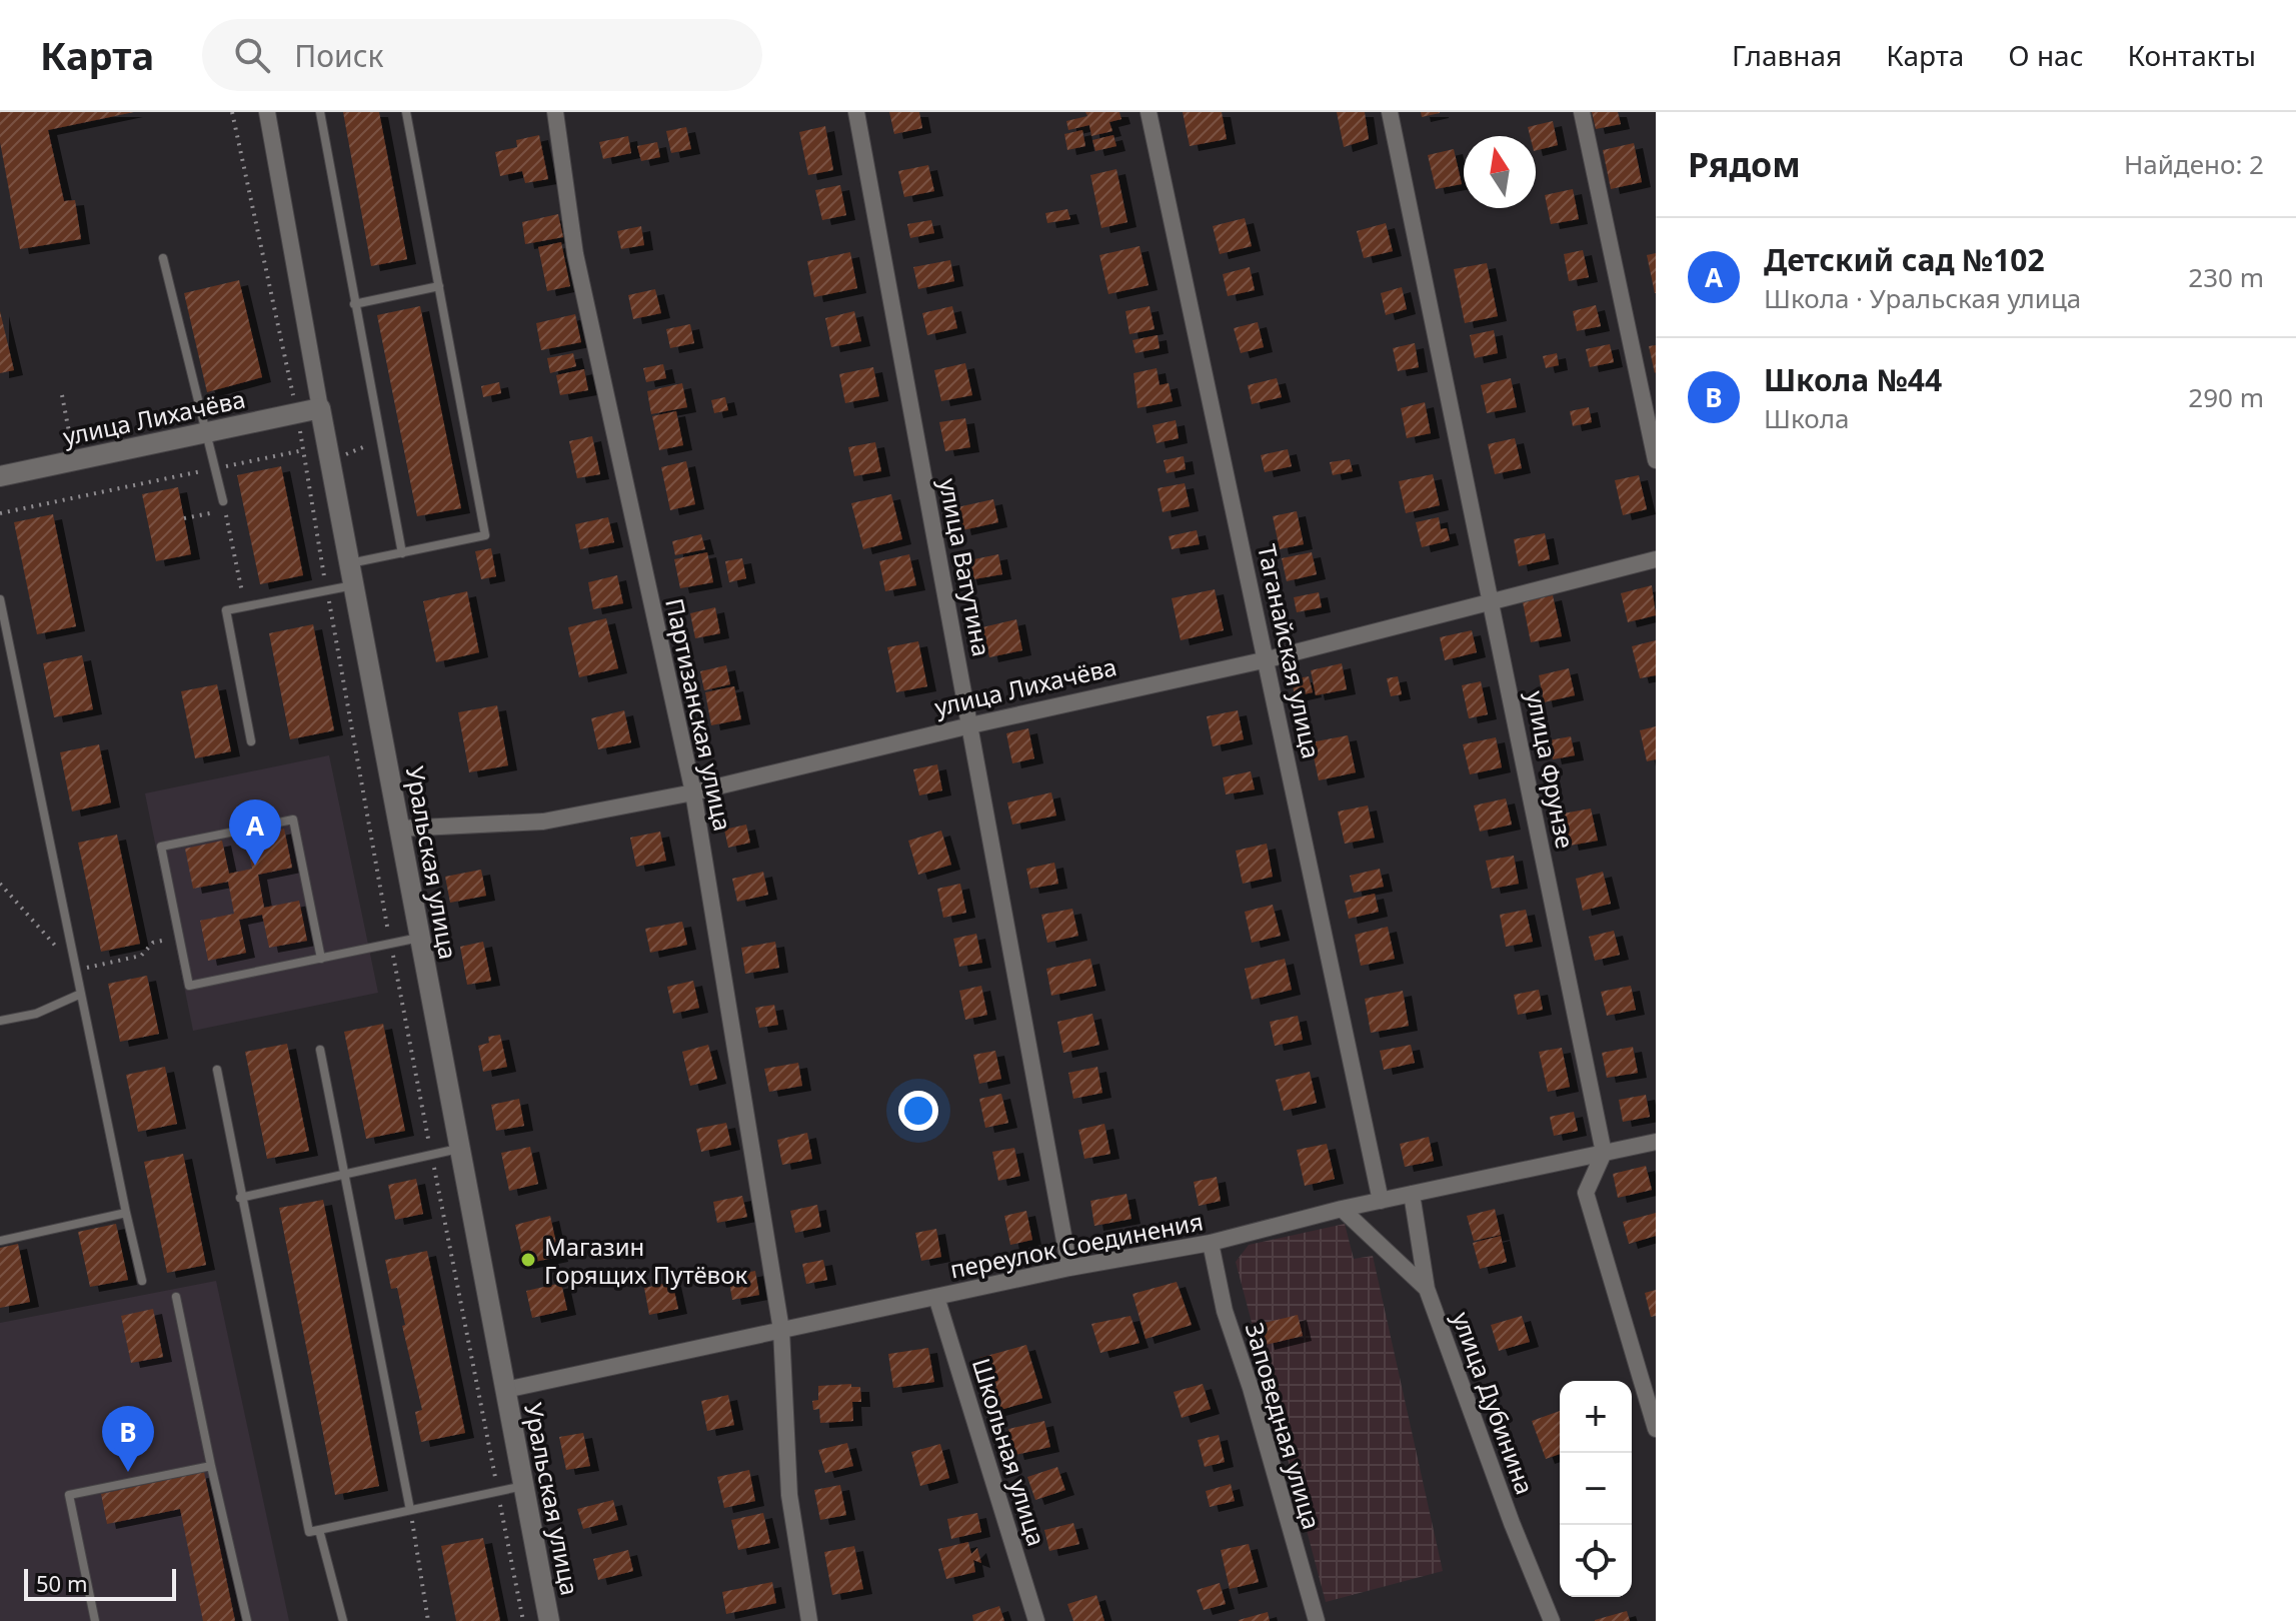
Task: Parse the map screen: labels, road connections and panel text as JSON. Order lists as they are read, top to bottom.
{
  "streets": {
    "street": [
      "улица Лихачёва",
      "улица Ватутина",
      "Таганайская улица",
      "Партизанская улица",
      "улица Фрунзе",
      "Уральская улица",
      "переулок Соединения",
      "улица Дубинина",
      "Заповедная улица",
      "Школьная улица"
    ]
  },
  "crossings": [
    ["улица Лихачёва", "улица Ватутина"],
    ["улица Лихачёва", "Таганайская улица"],
    ["улица Лихачёва", "Партизанская улица"],
    ["улица Лихачёва", "улица Фрунзе"],
    ["улица Лихачёва", "Уральская улица"],
    ["улица Ватутина", "переулок Соединения"],
    ["Таганайская улица", "переулок Соединения"],
    ["Партизанская улица", "переулок Соединения"],
    ["улица Фрунзе", "переулок Соединения"],
    ["Уральская улица", "переулок Соединения"],
    ["переулок Соединения", "улица Дубинина"],
    ["переулок Соединения", "Заповедная улица"],
    ["переулок Соединения", "Школьная улица"]
  ],
  "places": ["Магазин Горящих Путёвок"],
  "scale_bar": "50 m",
  "north": "top",
  "page": {
    "header": "Карта",
    "search": "Поиск",
    "nav": [
      "Главная",
      "Карта",
      "О нас",
      "Контакты"
    ],
    "heading": ["Рядом", "Найдено: 2"],
    "list": [
      {
        "mark": "A",
        "name": "Детский сад №102",
        "note": "Школа · Уральская улица",
        "value": "230 m"
      },
      {
        "mark": "B",
        "name": "Школа №44",
        "note": "Школа",
        "value": "290 m"
      }
    ],
    "pins": ["A", "B"],
    "map_buttons": ["+", "−"],
    "scale": "50 m"
  }
}
